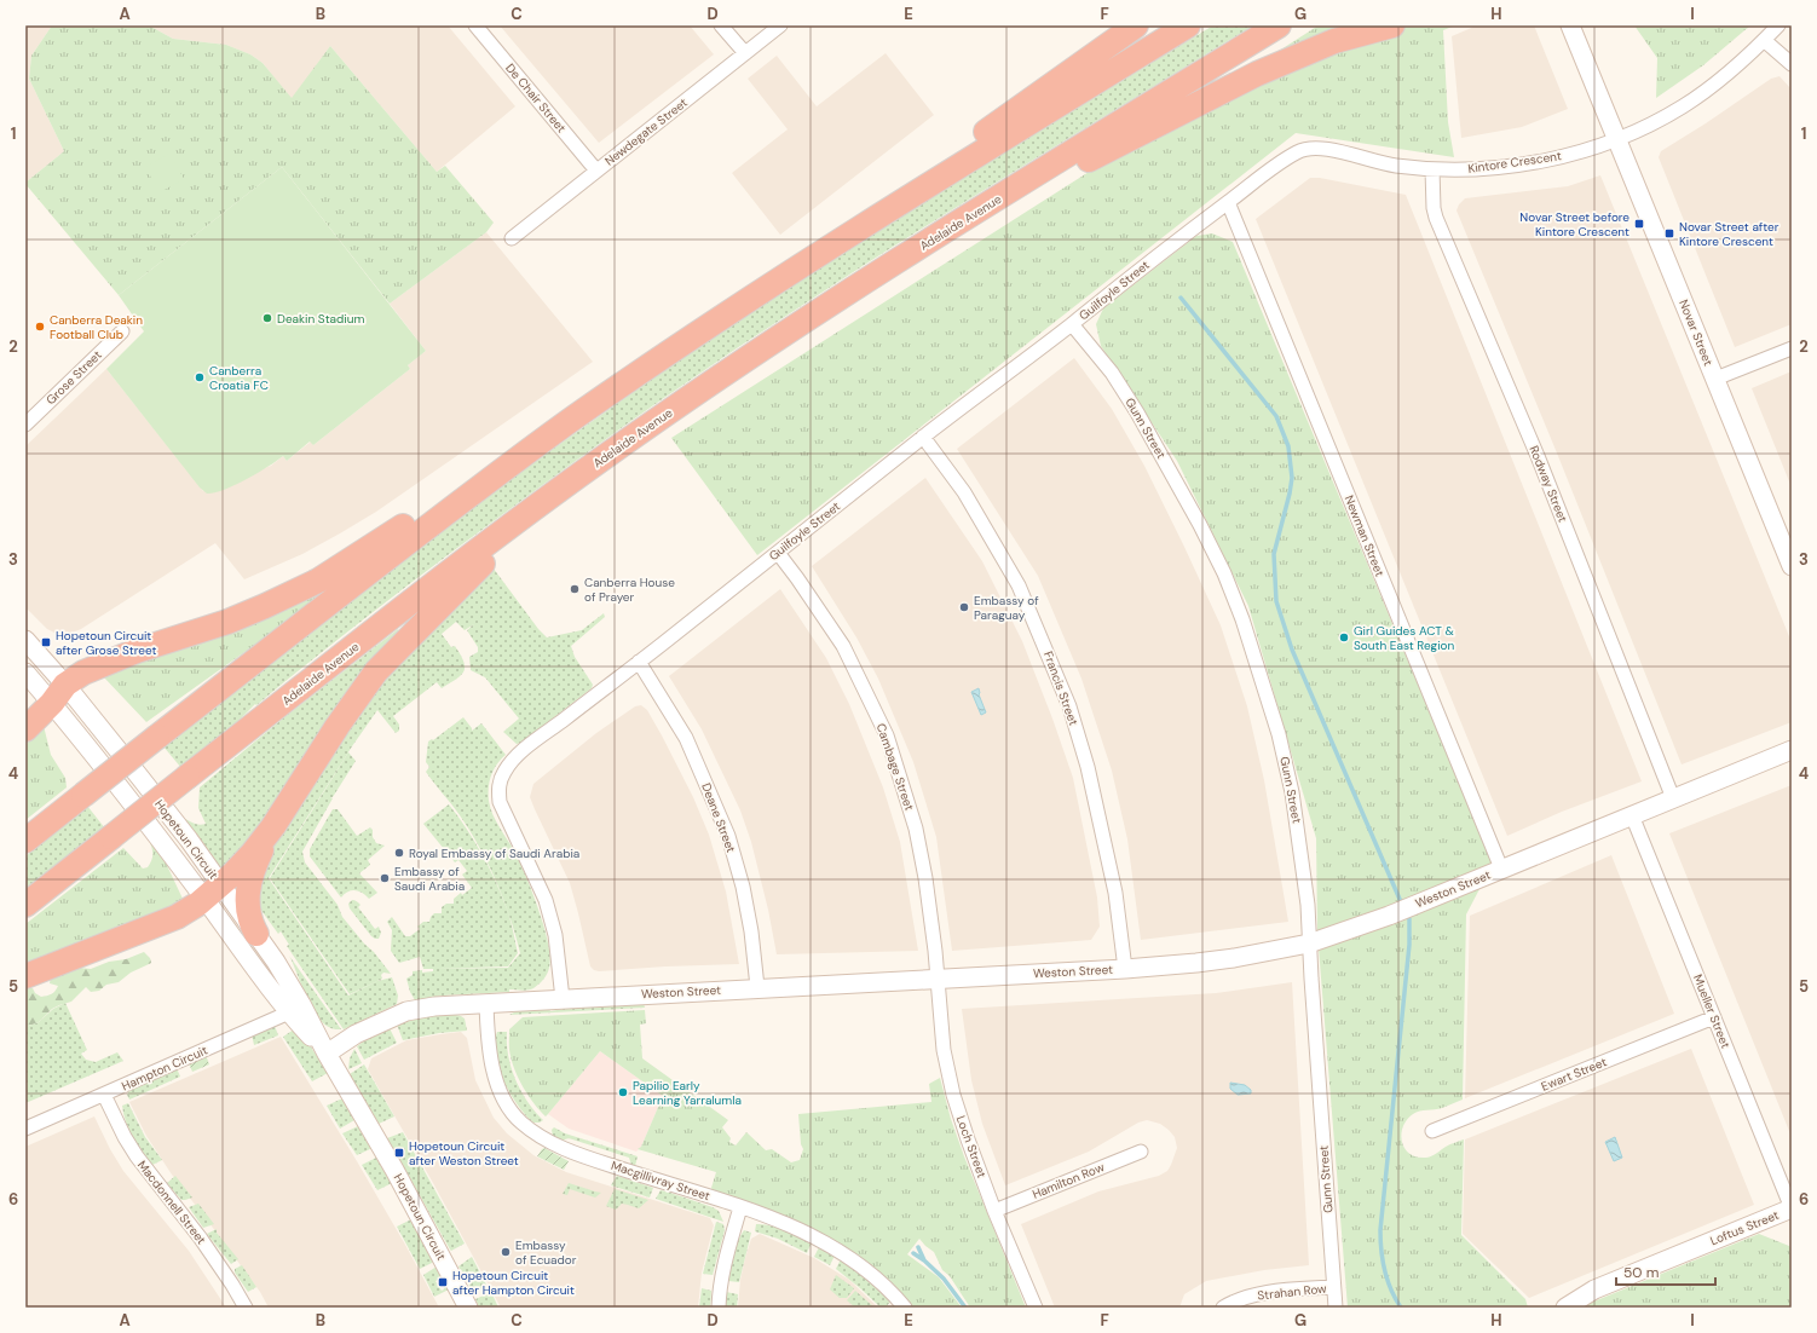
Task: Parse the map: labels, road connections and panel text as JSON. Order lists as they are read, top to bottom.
{
  "streets": {
    "highway": ["Adelaide Avenue"],
    "street": [
      "De Chair Street",
      "Newdegate Street",
      "Kintore Crescent",
      "Guilfoyle Street",
      "Novar Street",
      "Grose Street",
      "Gunn Street",
      "Rodway Street",
      "Newman Street",
      "Francis Street",
      "Cambage Street",
      "Deane Street",
      "Hopetoun Circuit",
      "Weston Street",
      "Mueller Street",
      "Hampton Circuit",
      "Ewart Street",
      "Loch Street",
      "Macgillivray Street",
      "Hamilton Row",
      "Macdonnell Street",
      "Loftus Street",
      "Strahan Row"
    ]
  },
  "crossings": [
    ["De Chair Street", "Newdegate Street"],
    ["Kintore Crescent", "Guilfoyle Street"],
    ["Kintore Crescent", "Novar Street"],
    ["Kintore Crescent", "Rodway Street"],
    ["Guilfoyle Street", "Gunn Street"],
    ["Guilfoyle Street", "Newman Street"],
    ["Guilfoyle Street", "Francis Street"],
    ["Guilfoyle Street", "Cambage Street"],
    ["Guilfoyle Street", "Deane Street"],
    ["Guilfoyle Street", "Weston Street"],
    ["Gunn Street", "Weston Street"],
    ["Gunn Street", "Strahan Row"],
    ["Rodway Street", "Weston Street"],
    ["Newman Street", "Weston Street"],
    ["Francis Street", "Weston Street"],
    ["Cambage Street", "Weston Street"],
    ["Cambage Street", "Loch Street"],
    ["Deane Street", "Weston Street"],
    ["Hopetoun Circuit", "Weston Street"],
    ["Hopetoun Circuit", "Hampton Circuit"],
    ["Weston Street", "Mueller Street"],
    ["Weston Street", "Loch Street"],
    ["Weston Street", "Macgillivray Street"],
    ["Mueller Street", "Ewart Street"],
    ["Mueller Street", "Loftus Street"],
    ["Hampton Circuit", "Macdonnell Street"],
    ["Loch Street", "Hamilton Row"]
  ],
  "places": {
    "transit": [
      "Novar Street before Kintore Crescent",
      "Novar Street after Kintore Crescent",
      "Hopetoun Circuit after Grose Street",
      "Hopetoun Circuit after Weston Street",
      "Hopetoun Circuit after Hampton Circuit"
    ],
    "other": [
      "Deakin Stadium",
      "Canberra Deakin Football Club",
      "Canberra Croatia FC",
      "Canberra House of Prayer",
      "Embassy of Paraguay",
      "Girl Guides ACT & South East Region",
      "Royal Embassy of Saudi Arabia",
      "Embassy of Saudi Arabia",
      "Papilio Early Learning Yarralumla",
      "Embassy of Ecuador"
    ]
  },
  "scale_bar": "50 m",
  "grid": {
    "columns": [
      "A",
      "B",
      "C",
      "D",
      "E",
      "F",
      "G",
      "H",
      "I"
    ],
    "rows": [
      "1",
      "2",
      "3",
      "4",
      "5",
      "6"
    ]
  }
}
